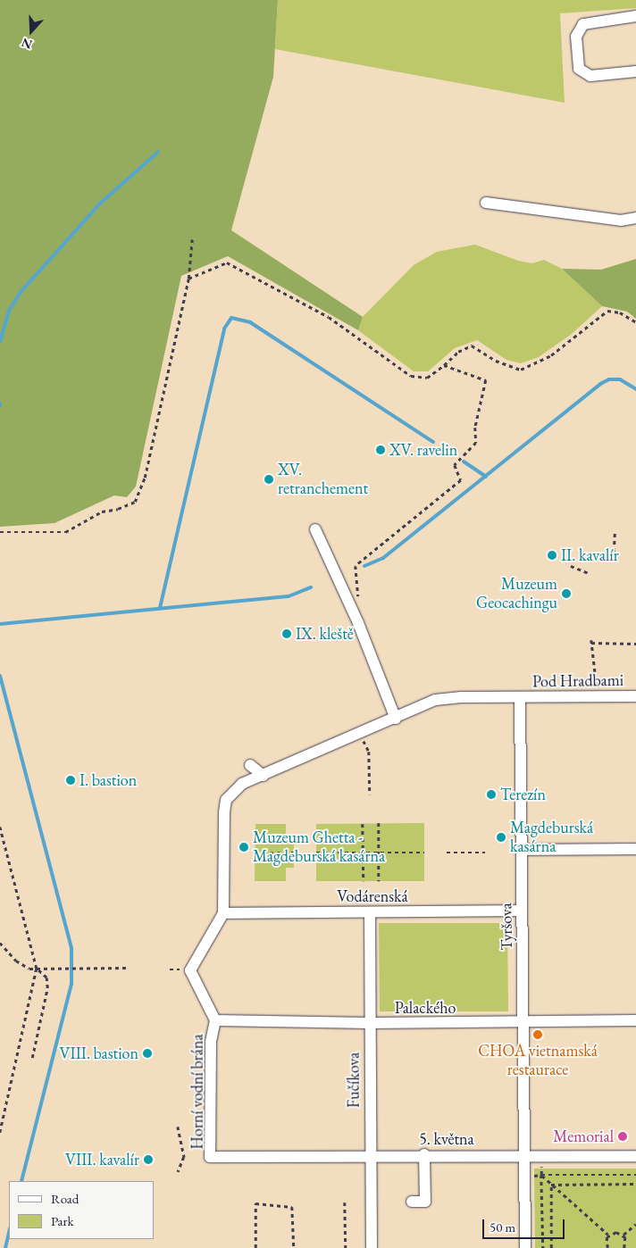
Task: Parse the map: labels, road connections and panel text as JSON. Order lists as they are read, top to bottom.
{
  "streets": {
    "street": [
      "Pod Hradbami",
      "Vodárenská",
      "Tyršova",
      "Palackého",
      "Fučíkova",
      "Horní vodní brána",
      "5. května"
    ]
  },
  "crossings": [
    ["Pod Hradbami", "Vodárenská"],
    ["Pod Hradbami", "Tyršova"],
    ["Pod Hradbami", "Horní vodní brána"],
    ["Vodárenská", "Tyršova"],
    ["Vodárenská", "Fučíkova"],
    ["Vodárenská", "Horní vodní brána"],
    ["Tyršova", "Palackého"],
    ["Tyršova", "5. května"],
    ["Palackého", "Fučíkova"],
    ["Palackého", "Horní vodní brána"],
    ["Fučíkova", "Horní vodní brána"],
    ["Fučíkova", "5. května"],
    ["Horní vodní brána", "5. května"]
  ],
  "places": [
    "XV. ravelin",
    "XV. retranchement",
    "II. kavalír",
    "Muzeum Geocachingu",
    "IX. kleště",
    "I. bastion",
    "Terezín",
    "Magdeburská kasárna",
    "Muzeum Ghetta - Magdeburská kasárna",
    "CHOA vietnamská restaurace",
    "VIII. bastion",
    "Memorial",
    "VIII. kavalír"
  ],
  "legend": ["Road", "Park"],
  "scale_bar": "50 m",
  "north": "bottom"
}
